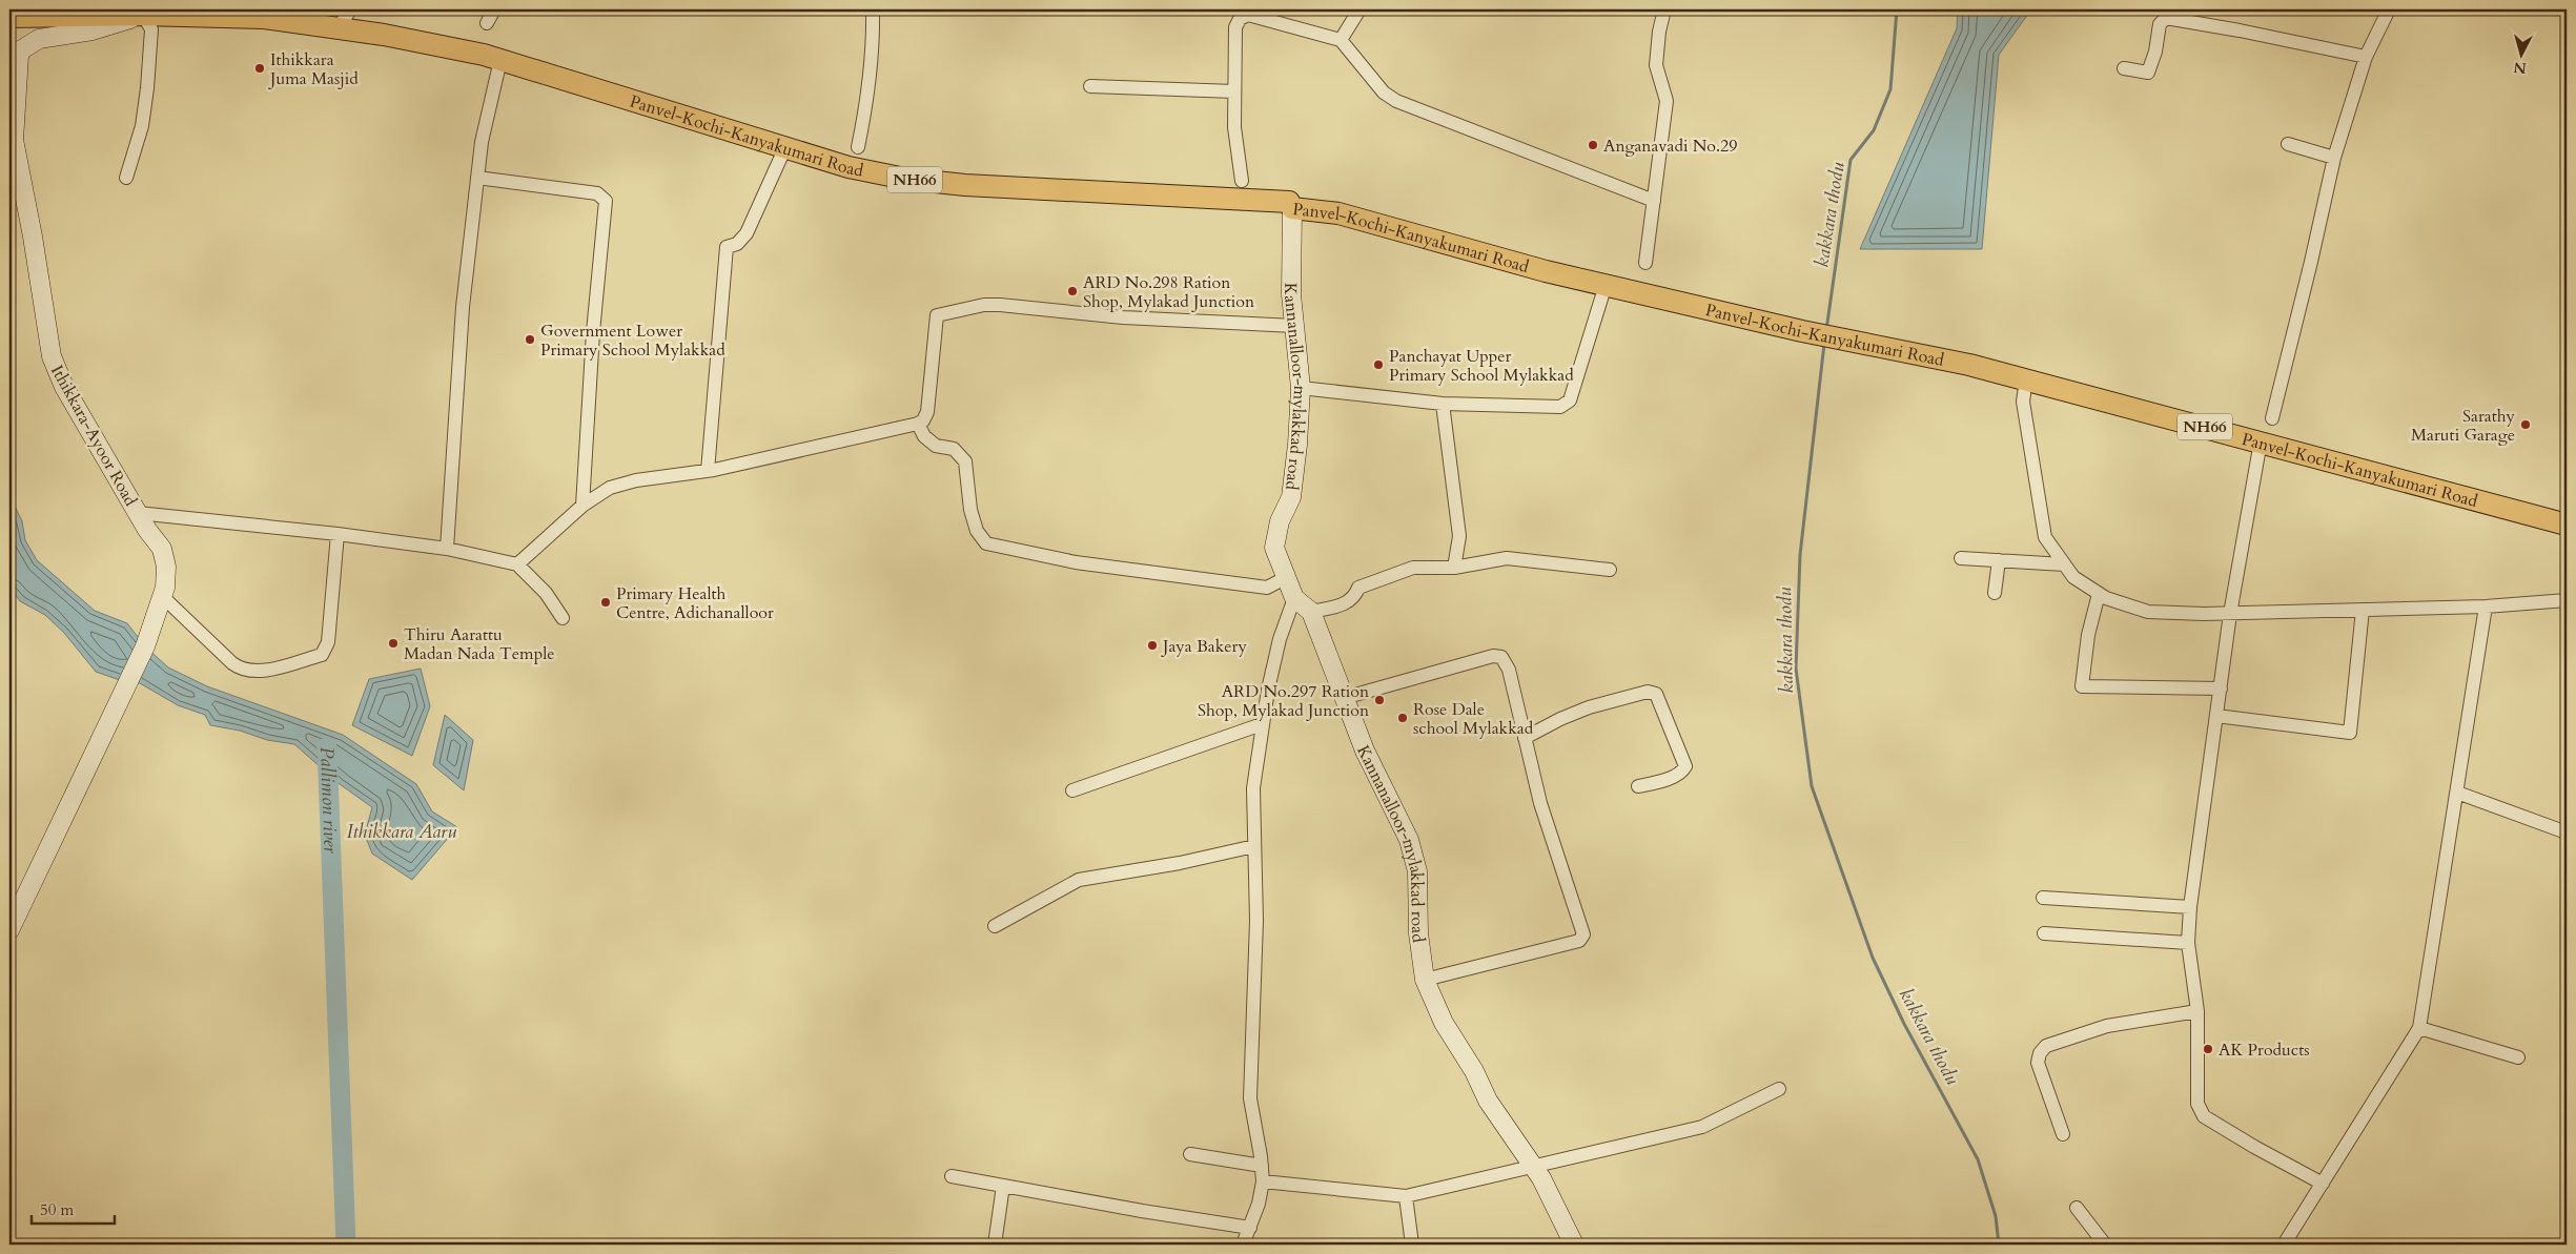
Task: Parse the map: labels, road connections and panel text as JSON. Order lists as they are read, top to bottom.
{
  "streets": {
    "highway": ["Panvel-Kochi-Kanyakumari Road", "NH66"],
    "main road": ["Kannanalloor-mylakkad road", "Ithikkara-Ayoor Road"]
  },
  "crossings": [
    ["Panvel-Kochi-Kanyakumari Road", "Kannanalloor-mylakkad road"],
    ["Panvel-Kochi-Kanyakumari Road", "Ithikkara-Ayoor Road"]
  ],
  "water": ["kakkara thodu", "Pallimon river", "Ithikkara Aaru"],
  "places": [
    "Ithikkara Juma Masjid",
    "Anganavadi No.29",
    "ARD No.298 Ration Shop, Mylakad Junction",
    "Government Lower Primary School Mylakkad",
    "Panchayat Upper Primary School Mylakkad",
    "Sarathy Maruti Garage",
    "Primary Health Centre, Adichanalloor",
    "Thiru Aarattu Madan Nada Temple",
    "Jaya Bakery",
    "ARD No.297 Ration Shop, Mylakad Junction",
    "Rose Dale school Mylakkad",
    "AK Products"
  ],
  "scale_bar": "50 m",
  "north": "bottom"
}
